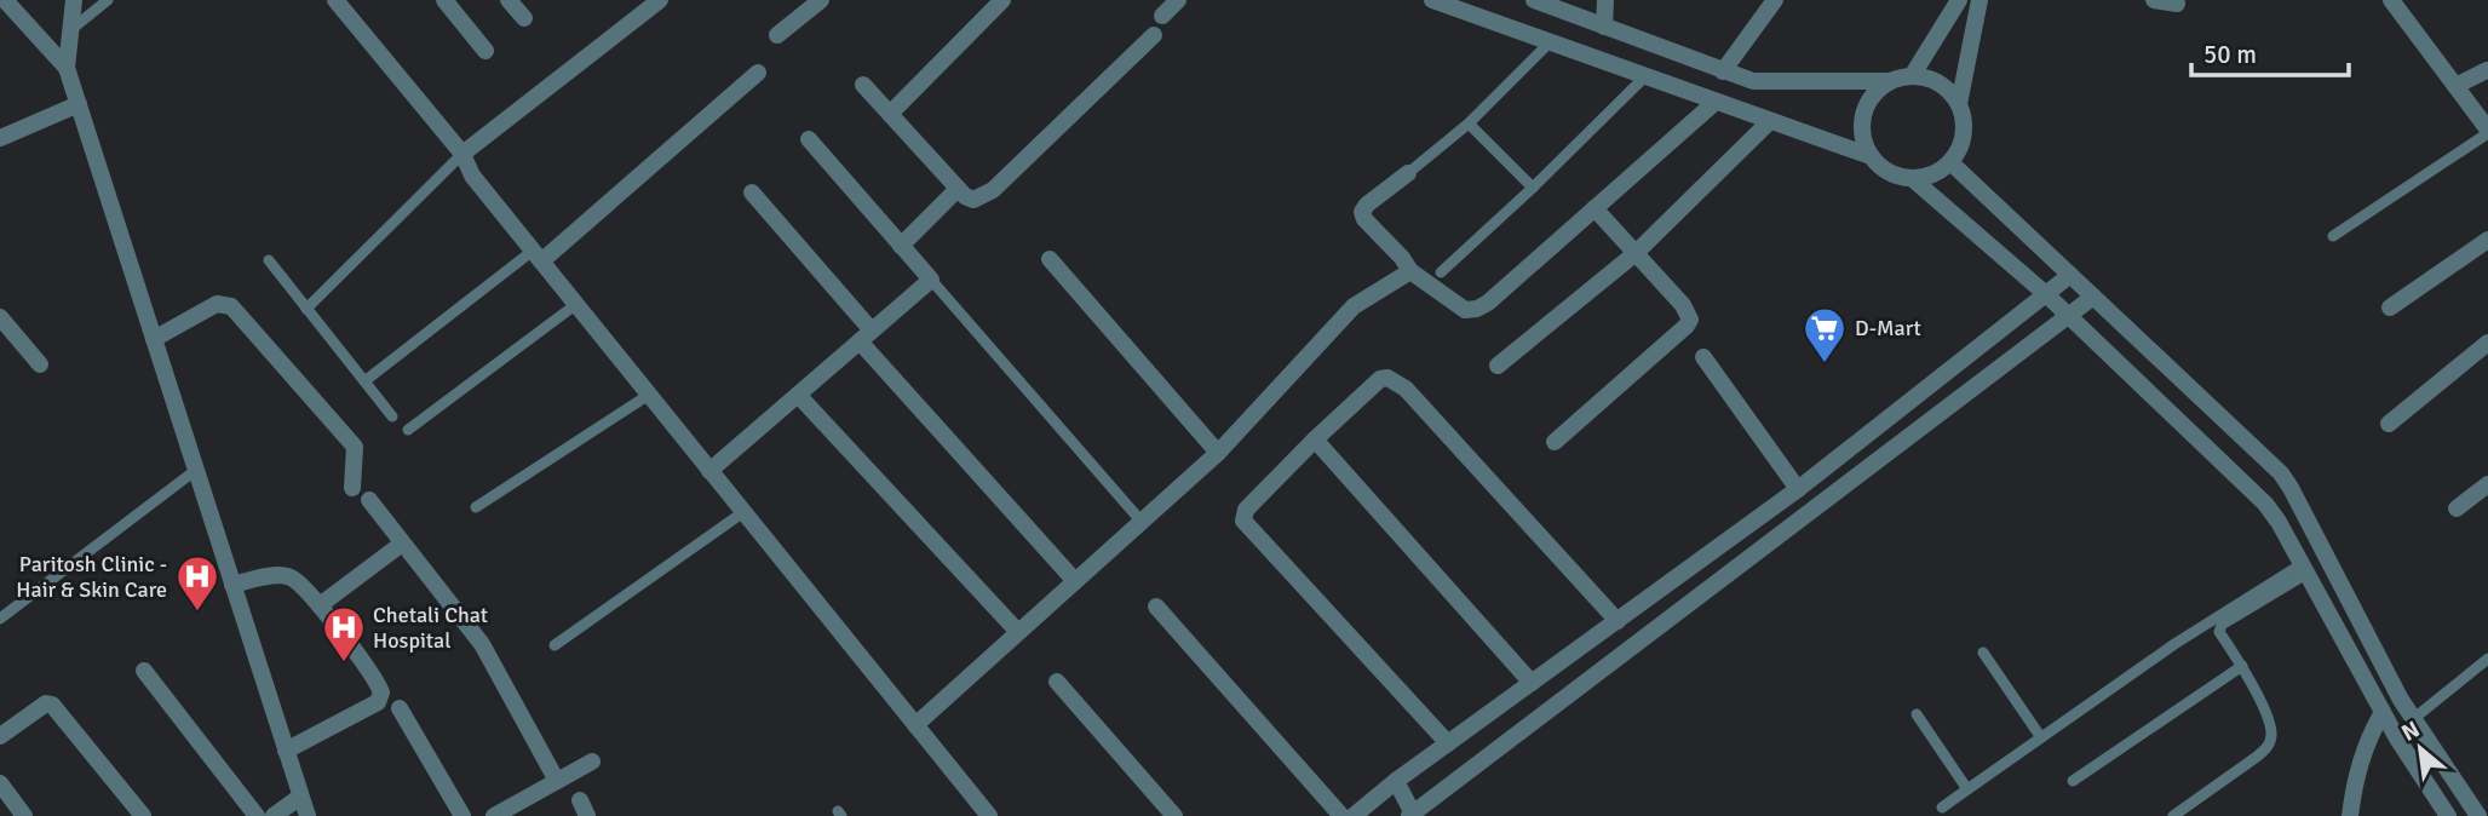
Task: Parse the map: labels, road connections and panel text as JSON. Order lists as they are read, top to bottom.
{
  "places": {
    "supermarket": ["D-Mart"],
    "hospital": ["Paritosh Clinic - Hair & Skin Care", "Chetali Chat Hospital"]
  },
  "scale_bar": "50 m",
  "north": "top left"
}
